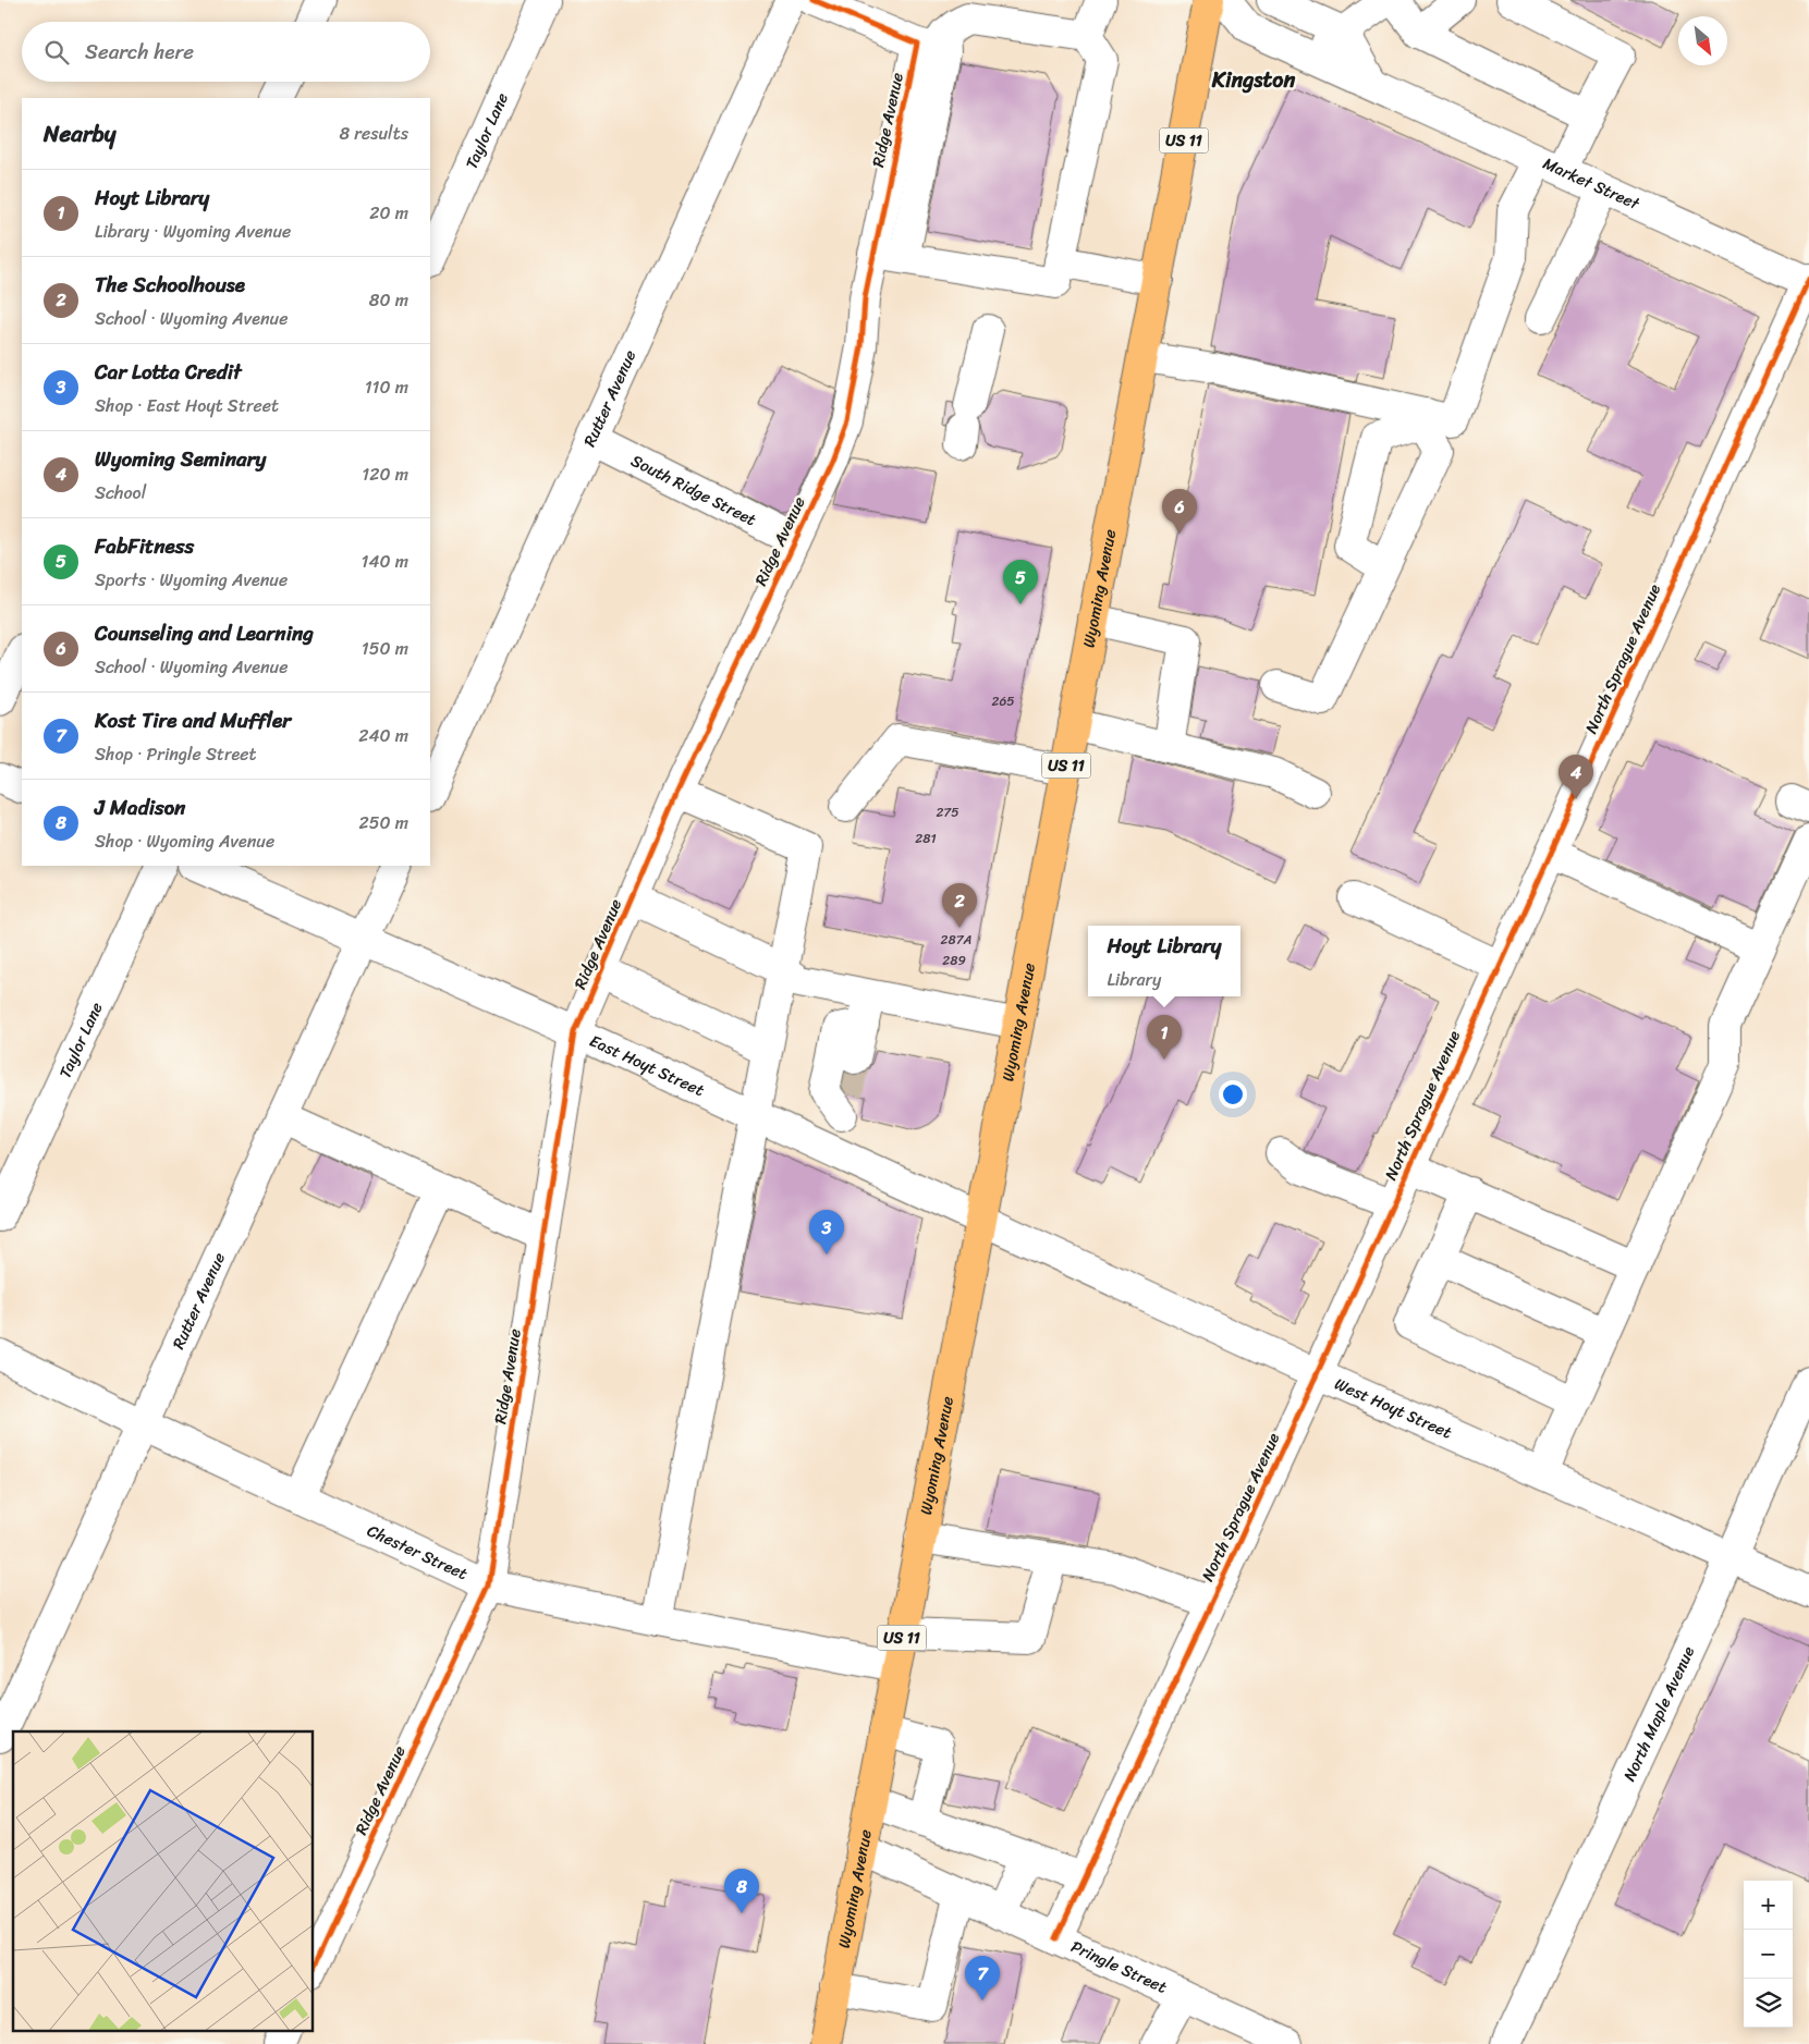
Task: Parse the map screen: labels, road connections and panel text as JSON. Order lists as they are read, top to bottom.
{
  "streets": {
    "main road": ["US 11", "Wyoming Avenue"],
    "street": [
      "Ridge Avenue",
      "Taylor Lane",
      "Market Street",
      "Rutter Avenue",
      "South Ridge Street",
      "North Sprague Avenue",
      "East Hoyt Street",
      "West Hoyt Street",
      "Chester Street",
      "North Maple Avenue",
      "Pringle Street"
    ]
  },
  "crossings": [
    ["Ridge Avenue", "South Ridge Street"],
    ["Ridge Avenue", "East Hoyt Street"],
    ["Ridge Avenue", "Chester Street"],
    ["Market Street", "North Sprague Avenue"],
    ["Rutter Avenue", "South Ridge Street"],
    ["Rutter Avenue", "East Hoyt Street"],
    ["Rutter Avenue", "Chester Street"],
    ["Wyoming Avenue", "East Hoyt Street"],
    ["Wyoming Avenue", "West Hoyt Street"],
    ["Wyoming Avenue", "Chester Street"],
    ["Wyoming Avenue", "Pringle Street"],
    ["North Sprague Avenue", "West Hoyt Street"],
    ["North Sprague Avenue", "Pringle Street"],
    ["East Hoyt Street", "West Hoyt Street"],
    ["West Hoyt Street", "North Maple Avenue"]
  ],
  "districts": ["Kingston"],
  "house_numbers": [
    "265",
    "275",
    "281",
    "287A",
    "289"
  ],
  "north": "bottom right",
  "page": {
    "search": "Search here",
    "heading": ["Nearby", "8 results"],
    "list": [
      {
        "mark": "1",
        "name": "Hoyt Library",
        "note": "Library · Wyoming Avenue",
        "value": "20 m"
      },
      {
        "mark": "2",
        "name": "The Schoolhouse",
        "note": "School · Wyoming Avenue",
        "value": "80 m"
      },
      {
        "mark": "3",
        "name": "Car Lotta Credit",
        "note": "Shop · East Hoyt Street",
        "value": "110 m"
      },
      {
        "mark": "4",
        "name": "Wyoming Seminary",
        "note": "School",
        "value": "120 m"
      },
      {
        "mark": "5",
        "name": "FabFitness",
        "note": "Sports · Wyoming Avenue",
        "value": "140 m"
      },
      {
        "mark": "6",
        "name": "Counseling and Learning",
        "note": "School · Wyoming Avenue",
        "value": "150 m"
      },
      {
        "mark": "7",
        "name": "Kost Tire and Muffler",
        "note": "Shop · Pringle Street",
        "value": "240 m"
      },
      {
        "mark": "8",
        "name": "J Madison",
        "note": "Shop · Wyoming Avenue",
        "value": "250 m"
      }
    ],
    "pins": [
      "6",
      "5",
      "4",
      "2",
      "1",
      "3",
      "8",
      "7"
    ],
    "popup": ["Hoyt Library", "Library"],
    "map_buttons": ["+", "−"]
  }
}
